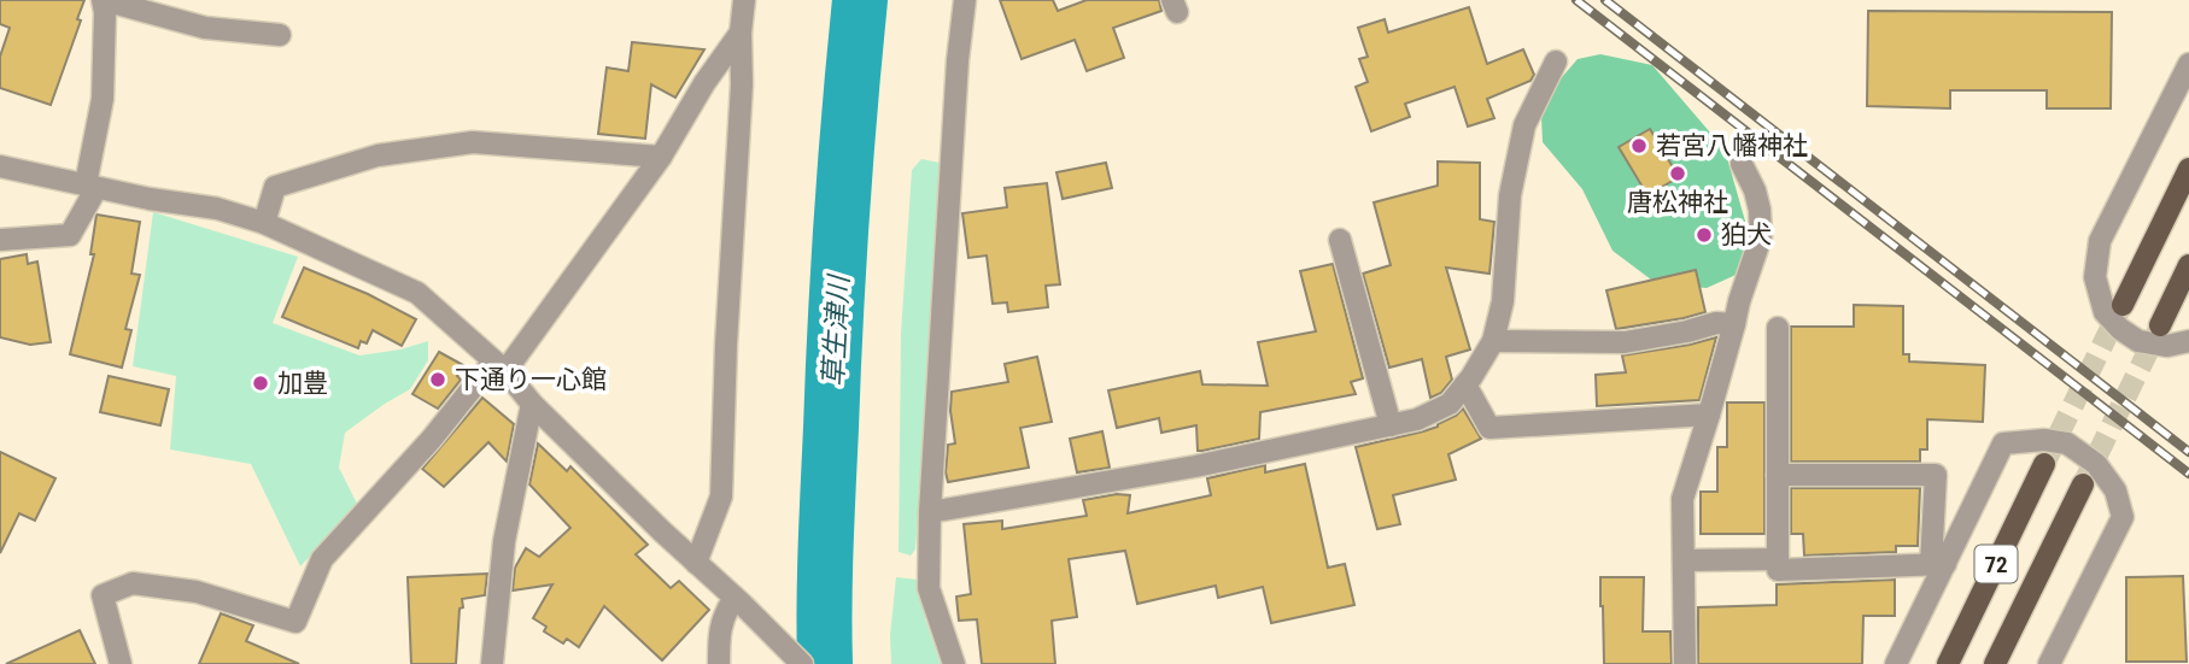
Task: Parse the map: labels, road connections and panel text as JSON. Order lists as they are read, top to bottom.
{
  "streets": {
    "main road": ["72"]
  },
  "water": ["草生津川"],
  "places": [
    "若宮八幡神社",
    "唐松神社",
    "狛犬",
    "下通り一心館",
    "加豊"
  ]
}
